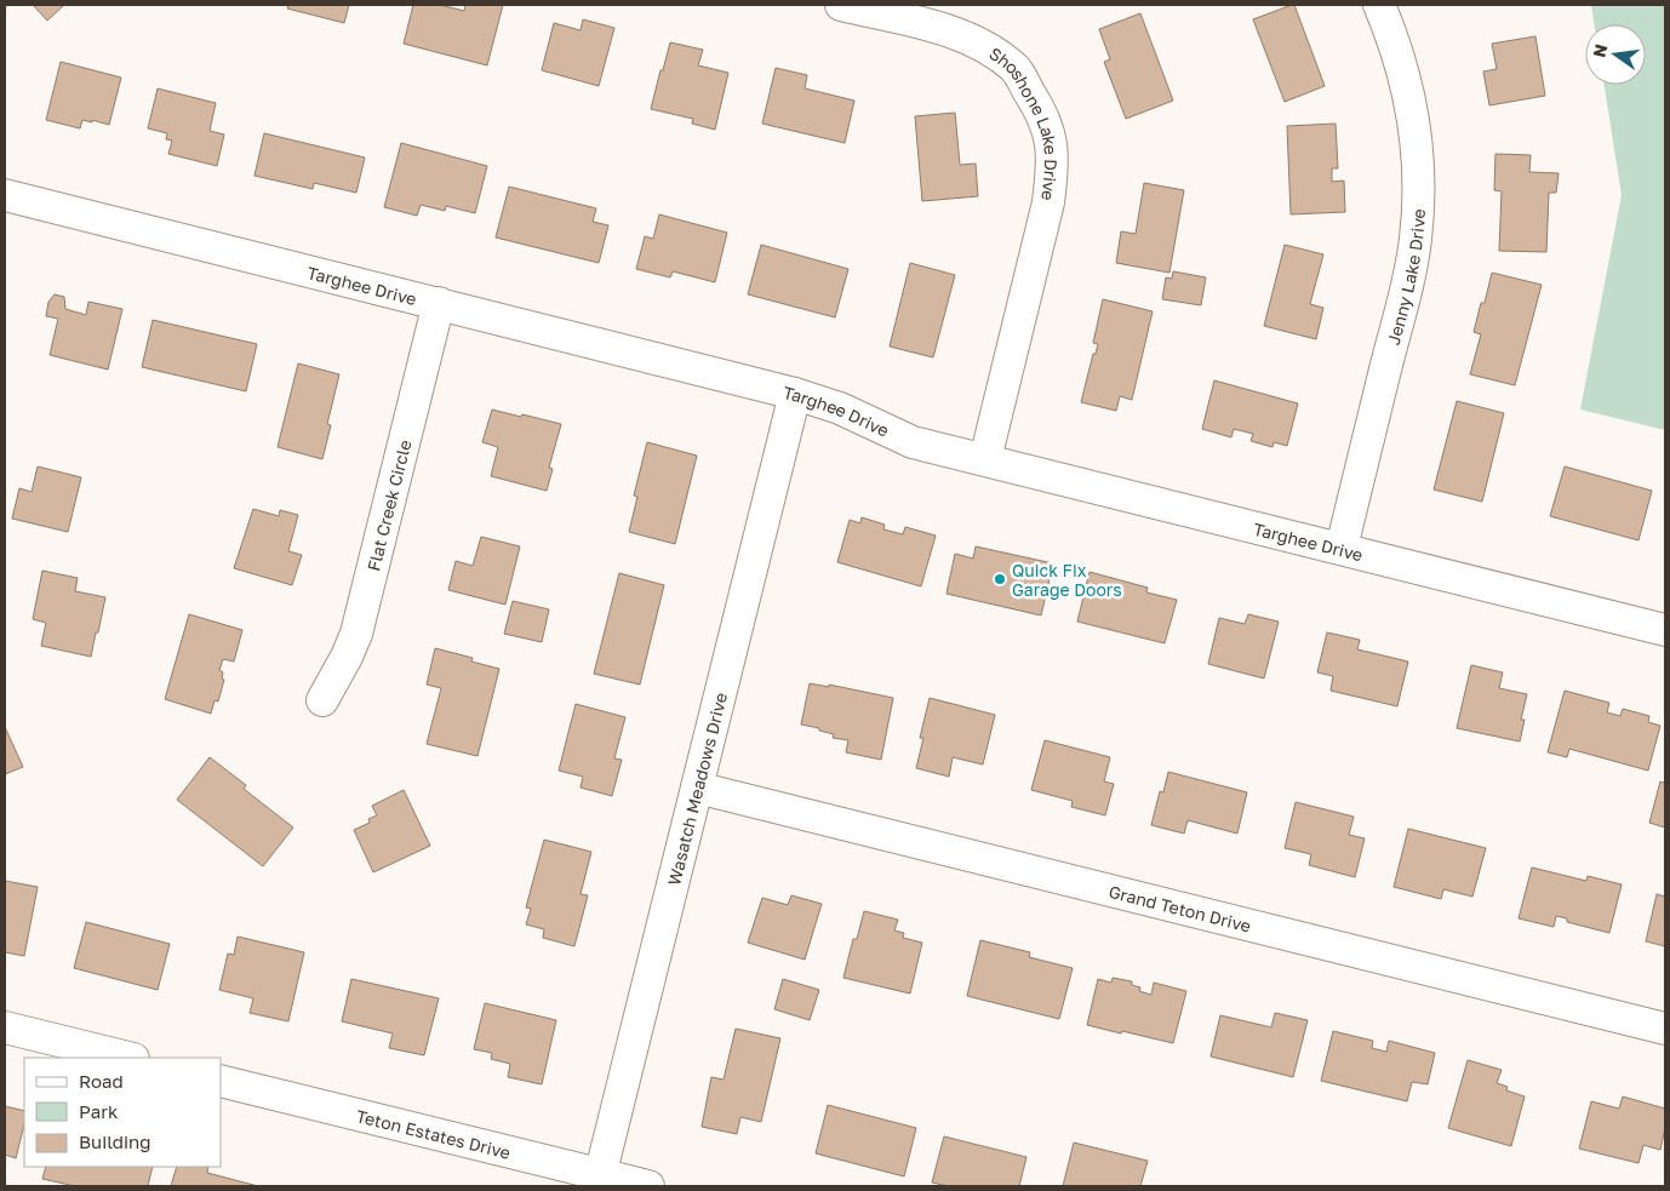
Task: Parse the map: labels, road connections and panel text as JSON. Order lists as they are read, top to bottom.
{
  "streets": {
    "street": [
      "Shoshone Lake Drive",
      "Jenny Lake Drive",
      "Targhee Drive",
      "Flat Creek Circle",
      "Wasatch Meadows Drive",
      "Grand Teton Drive",
      "Teton Estates Drive"
    ]
  },
  "crossings": [
    ["Shoshone Lake Drive", "Targhee Drive"],
    ["Jenny Lake Drive", "Targhee Drive"],
    ["Targhee Drive", "Flat Creek Circle"],
    ["Targhee Drive", "Wasatch Meadows Drive"],
    ["Wasatch Meadows Drive", "Grand Teton Drive"],
    ["Wasatch Meadows Drive", "Teton Estates Drive"]
  ],
  "places": ["Quick Fix Garage Doors"],
  "legend": ["Road", "Park", "Building"],
  "north": "left"
}
